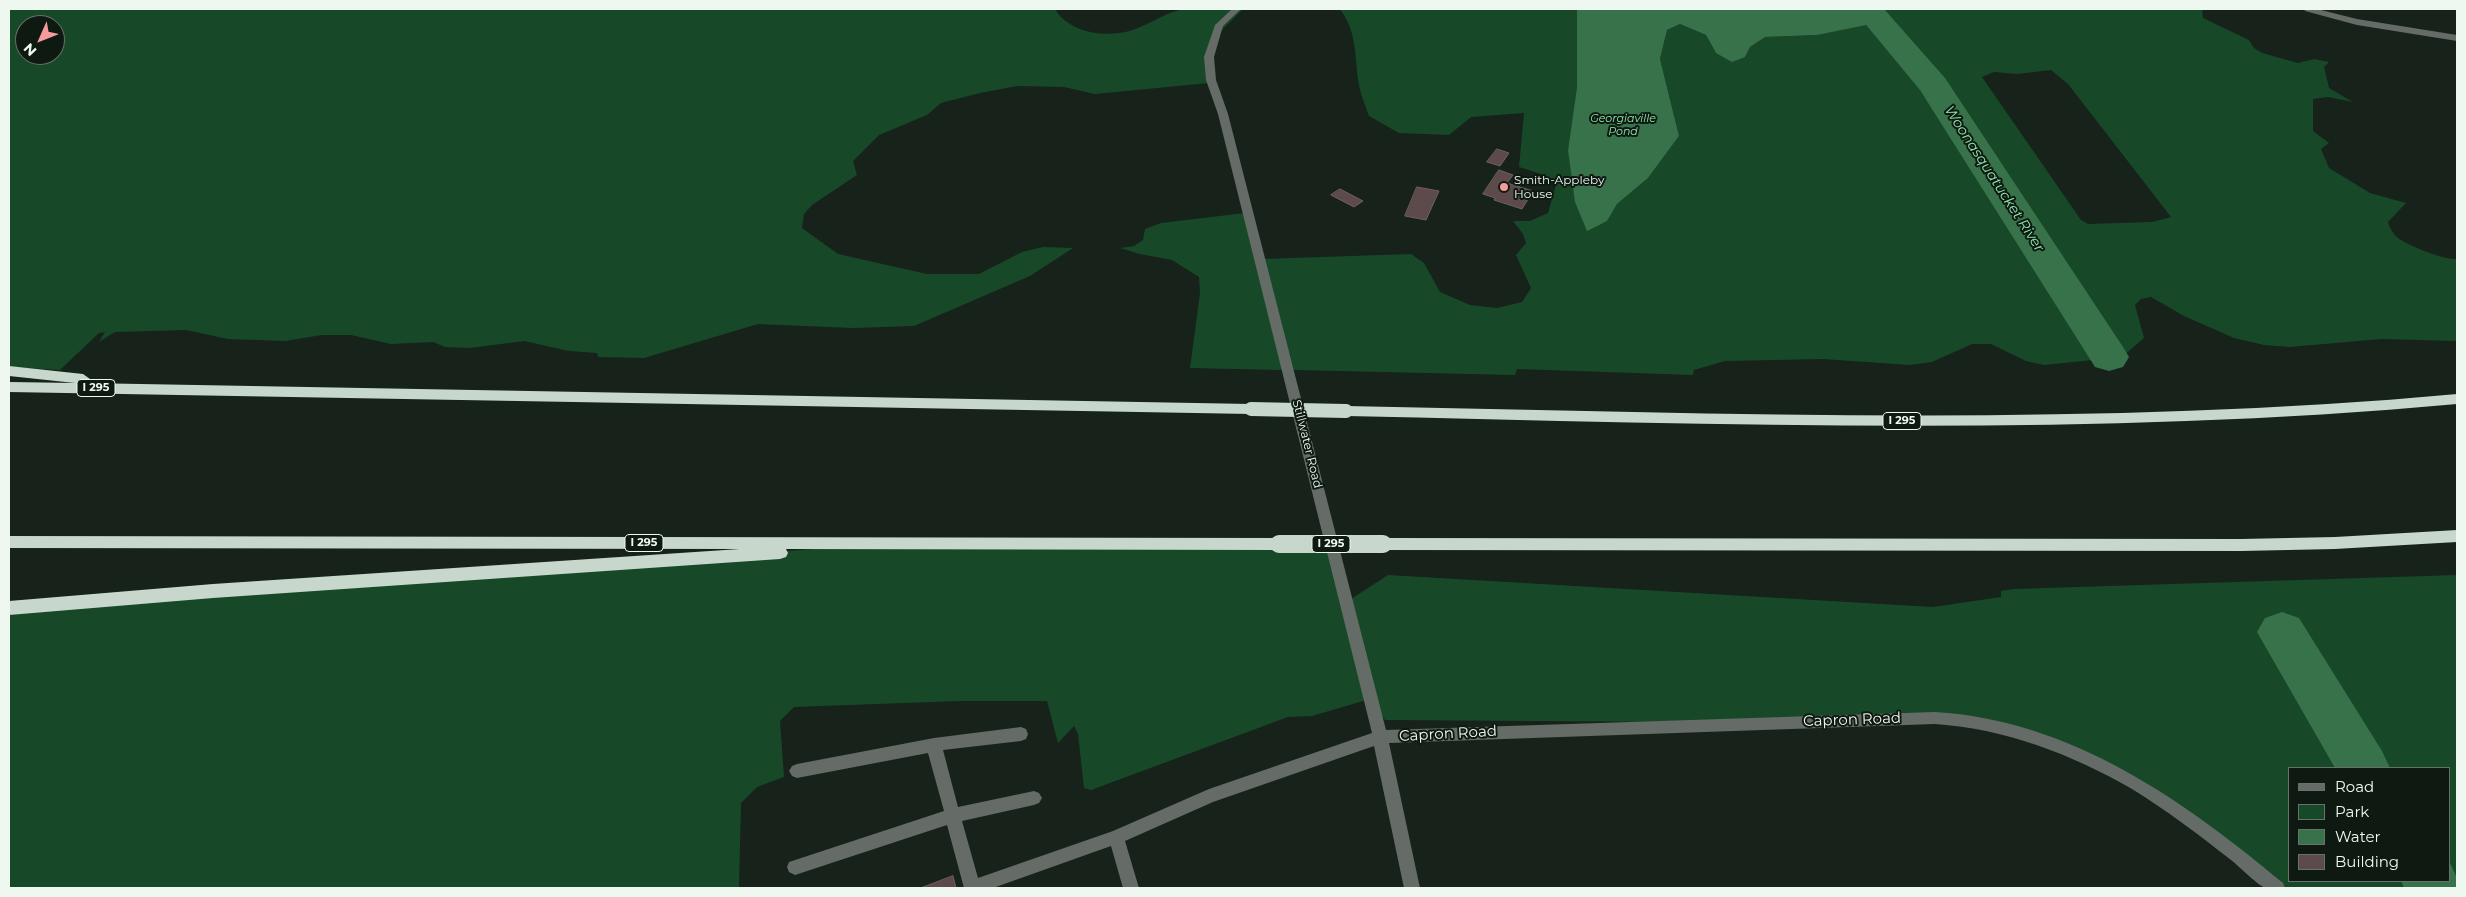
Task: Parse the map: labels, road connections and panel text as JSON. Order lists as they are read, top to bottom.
{
  "streets": {
    "highway": ["I 295"],
    "street": ["Stillwater Road", "Capron Road"]
  },
  "crossings": [
    ["Stillwater Road", "Capron Road"]
  ],
  "water": ["Georgiaville Pond", "Woonasquatucket River"],
  "places": ["Smith-Appleby House"],
  "legend": [
    "Road",
    "Park",
    "Water",
    "Building"
  ],
  "north": "bottom left"
}
